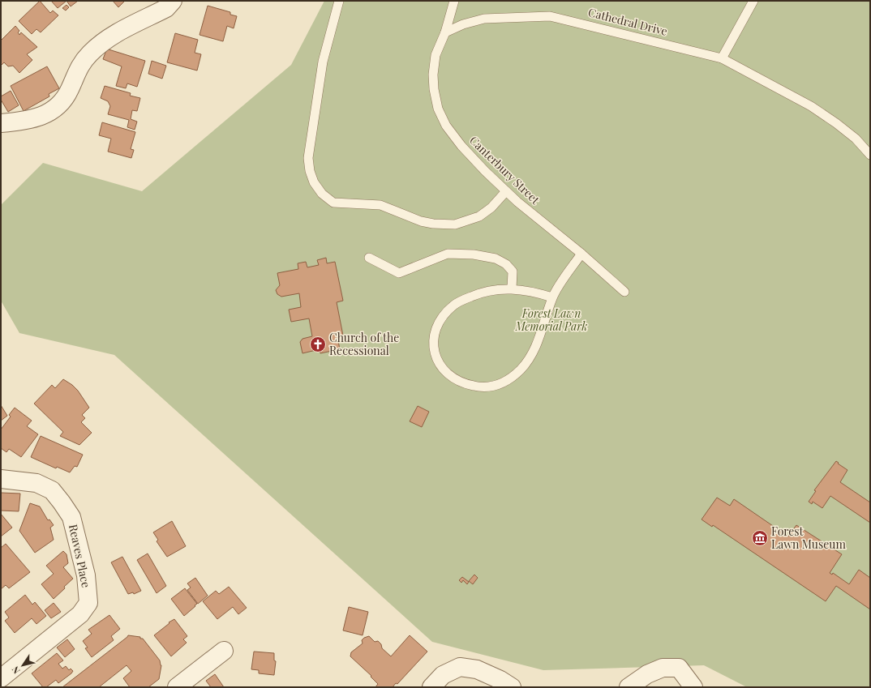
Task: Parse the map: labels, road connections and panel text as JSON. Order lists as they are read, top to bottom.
{
  "streets": {
    "street": ["Reaves Place"],
    "lane": ["Cathedral Drive", "Canterbury Street"]
  },
  "crossings": [
    ["Cathedral Drive", "Canterbury Street"]
  ],
  "parks": ["Forest Lawn Memorial Park"],
  "places": {
    "church": ["Church of the Recessional"],
    "museum": ["Forest Lawn Museum"]
  },
  "north": "bottom left"
}
